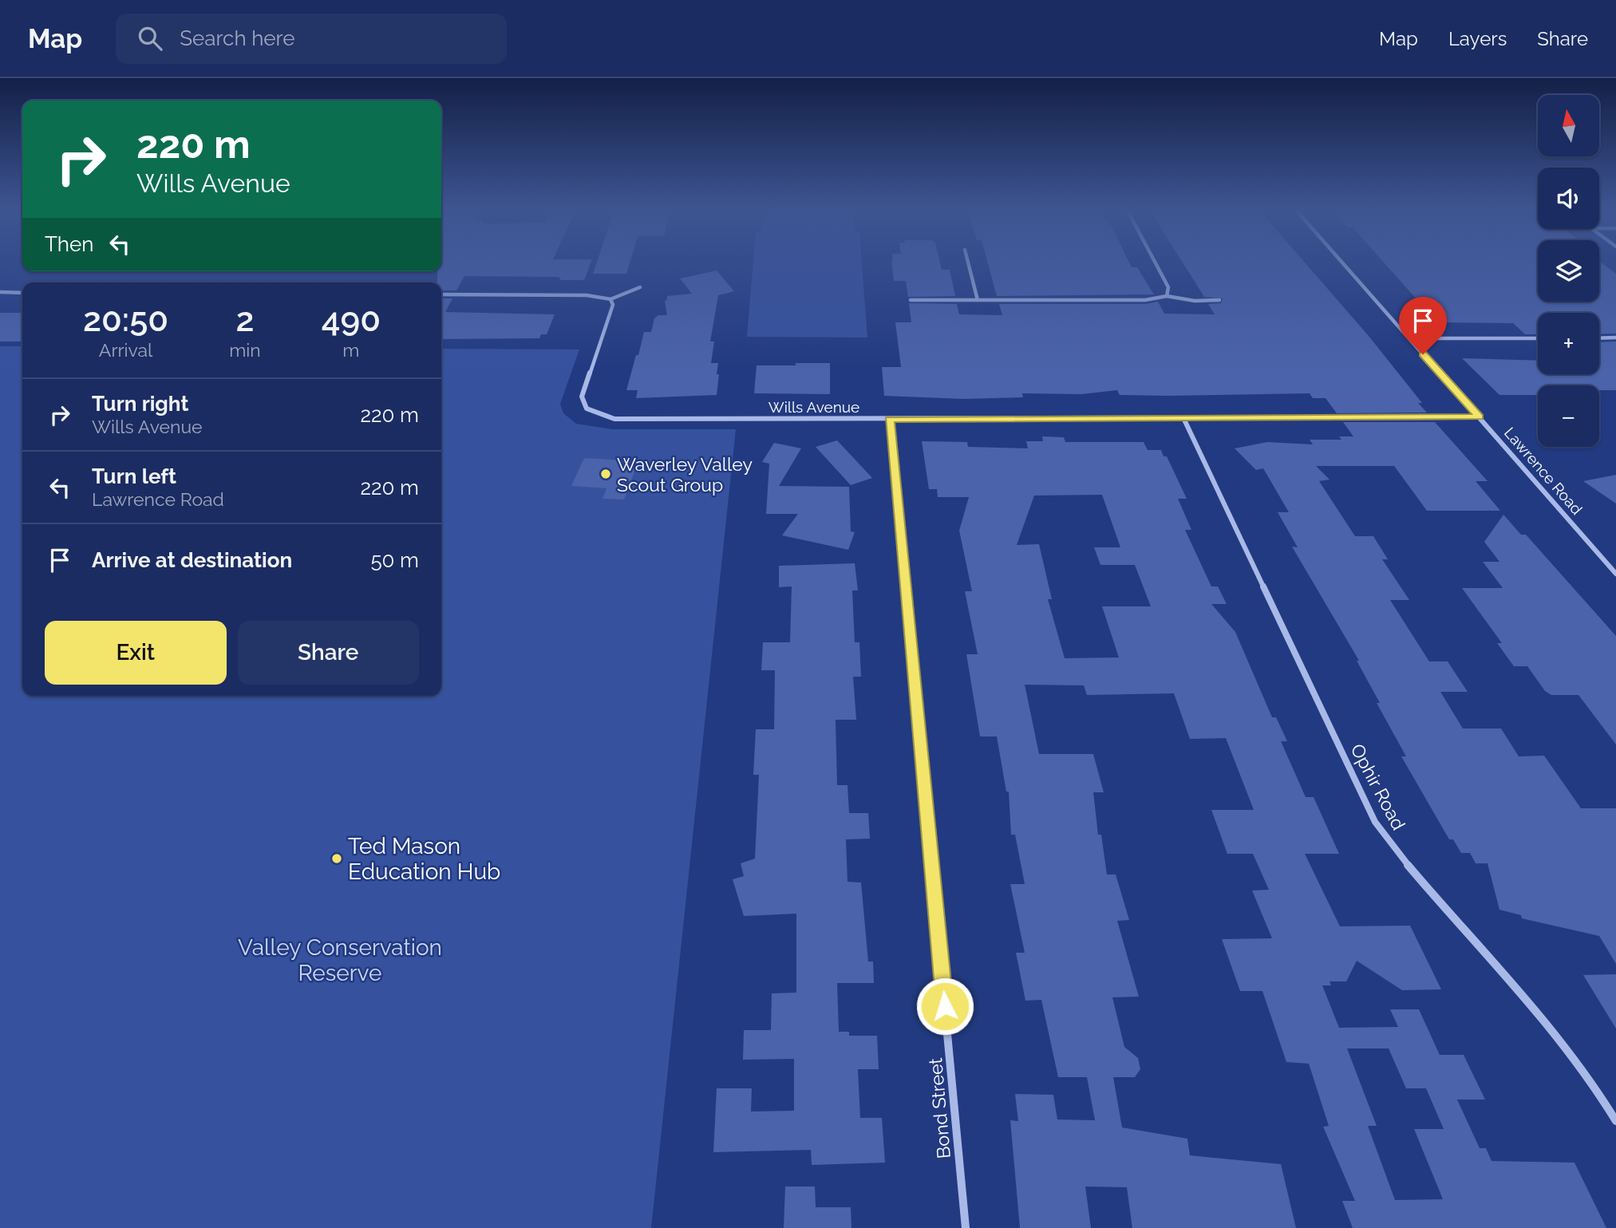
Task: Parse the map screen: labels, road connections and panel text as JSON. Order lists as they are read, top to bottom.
{
  "streets": {
    "street": [
      "Wills Avenue",
      "Lawrence Road",
      "Ophir Road",
      "Bond Street"
    ]
  },
  "crossings": [
    ["Wills Avenue", "Lawrence Road"],
    ["Wills Avenue", "Ophir Road"],
    ["Wills Avenue", "Bond Street"]
  ],
  "parks": ["Valley Conservation Reserve"],
  "places": ["Waverley Valley Scout Group", "Ted Mason Education Hub"],
  "north": "top",
  "page": {
    "header": "Map",
    "search": "Search here",
    "nav": ["Map", "Layers", "Share"],
    "map_buttons": ["+", "−"],
    "turn": ["220 m", "Wills Avenue"],
    "then": "Then",
    "eta": [
      "20:50",
      "Arrival",
      "2",
      "min",
      "490",
      "m"
    ],
    "list": [
      {
        "name": "Turn right",
        "note": "Wills Avenue",
        "value": "220 m"
      },
      {
        "name": "Turn left",
        "note": "Lawrence Road",
        "value": "220 m"
      },
      {
        "name": "Arrive at destination",
        "value": "50 m"
      }
    ],
    "buttons": ["Exit", "Share"]
  }
}
